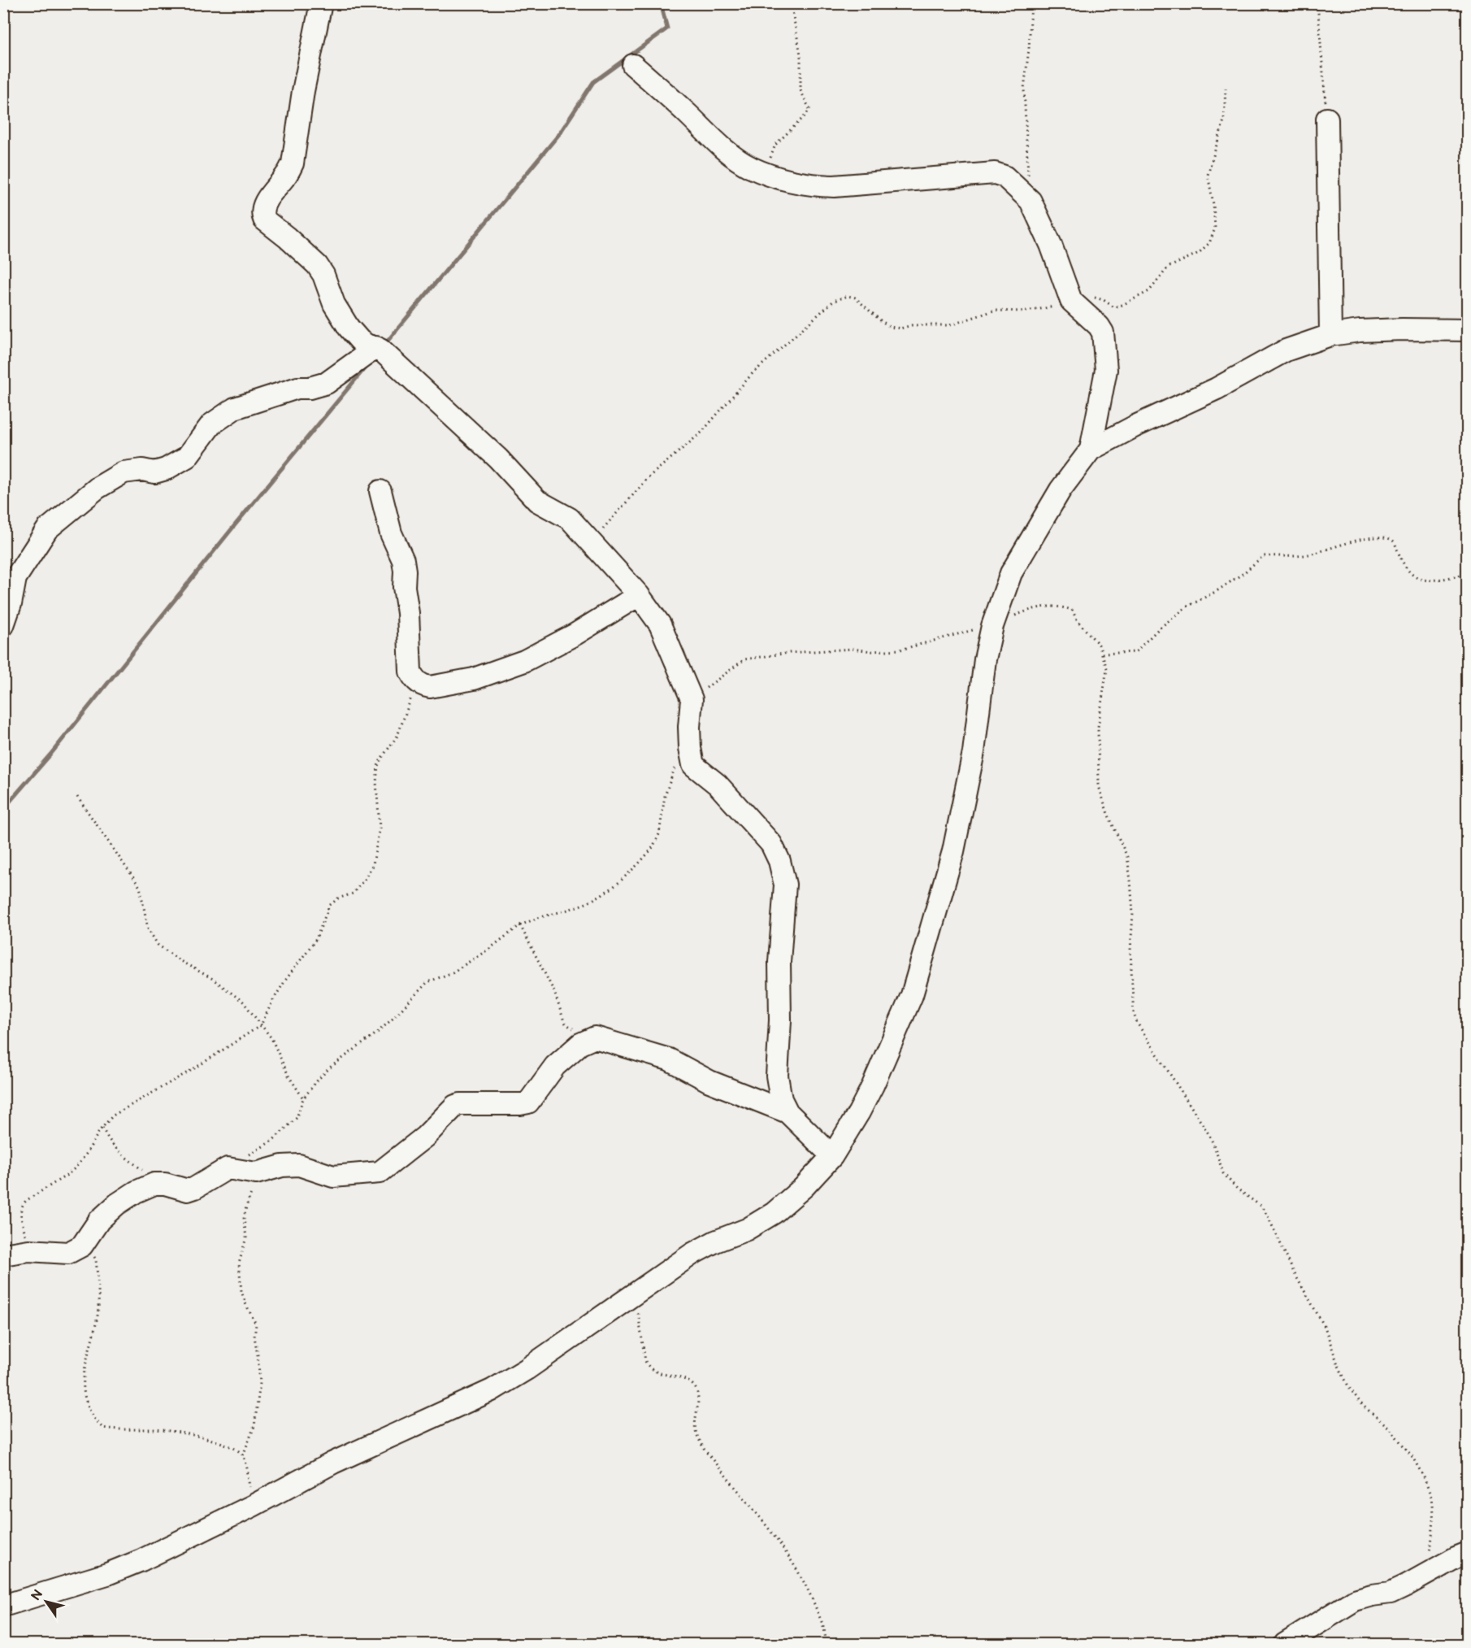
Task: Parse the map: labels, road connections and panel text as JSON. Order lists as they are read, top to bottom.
{
  "north": "top left"
}
